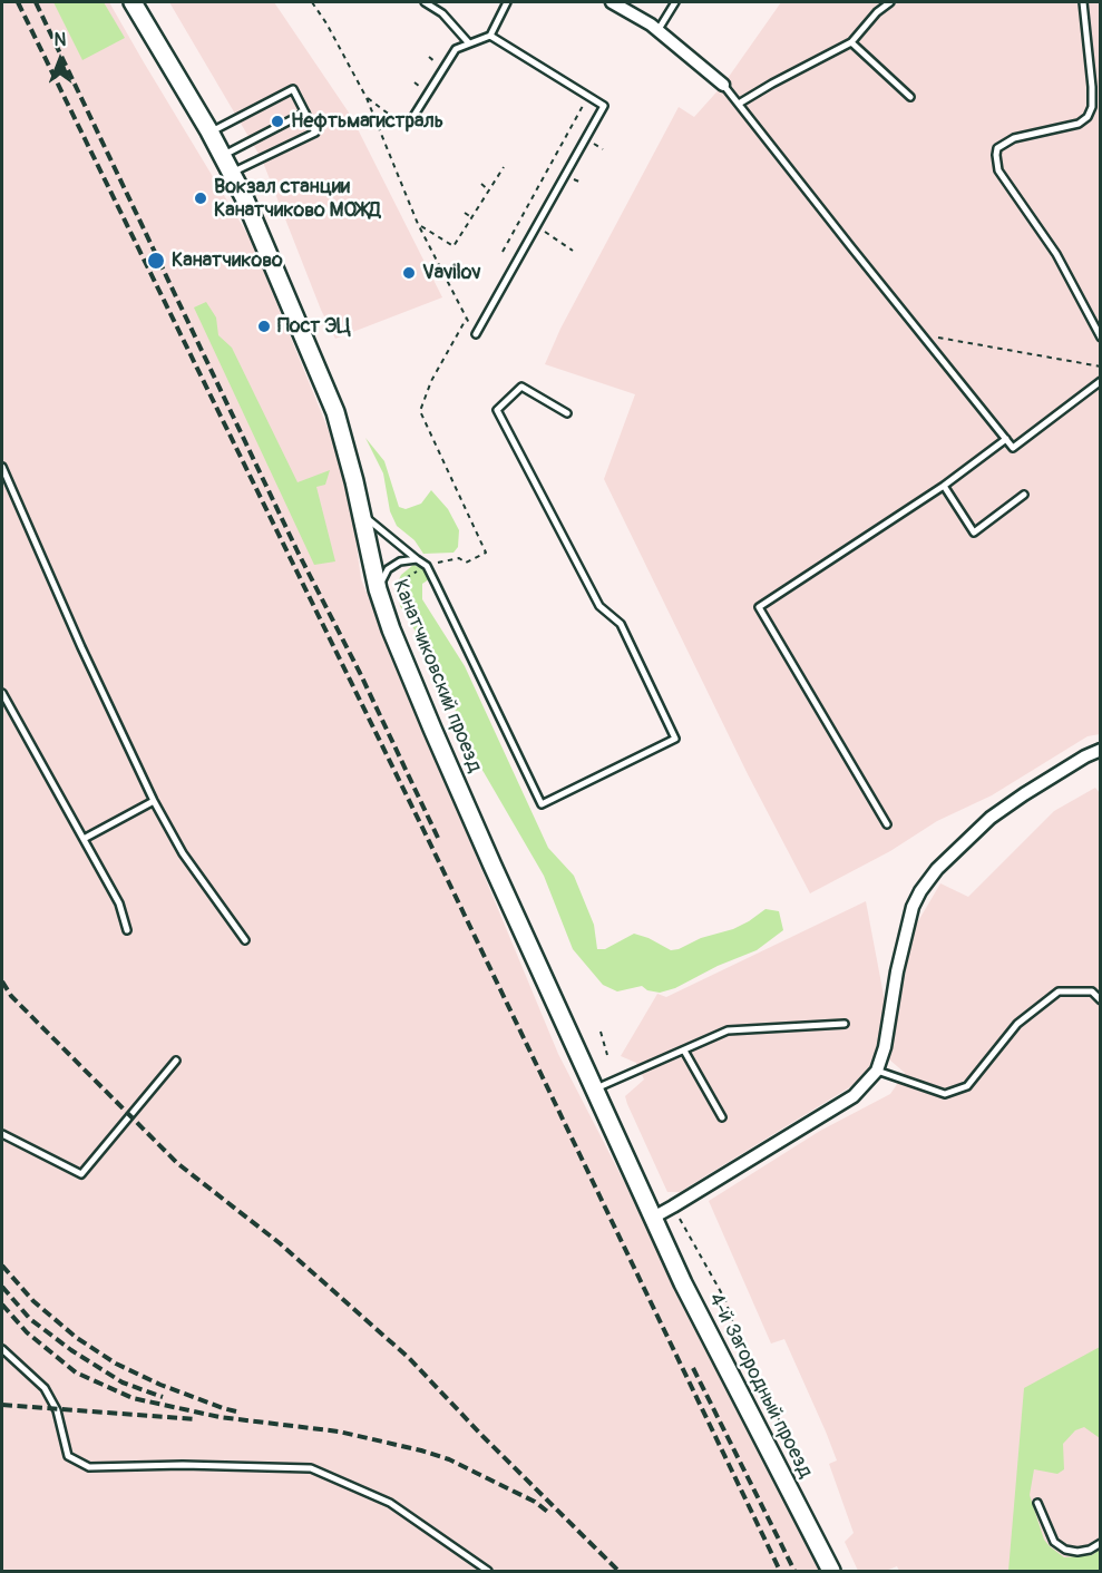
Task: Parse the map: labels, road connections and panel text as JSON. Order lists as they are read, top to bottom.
{
  "streets": {
    "street": ["Канатчиковский проезд", "4-й Загородный проезд"]
  },
  "crossings": [
    ["Канатчиковский проезд", "4-й Загородный проезд"]
  ],
  "places": [
    "Нефтьмагистраль",
    "Вокзал станции Канатчиково МОЖД",
    "Канатчиково",
    "Vavilov",
    "Пост ЭЦ"
  ],
  "north": "top"
}
